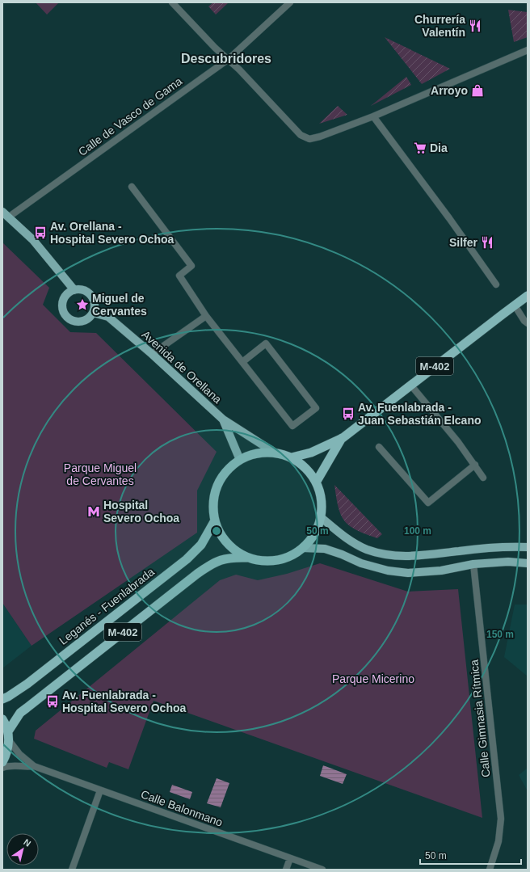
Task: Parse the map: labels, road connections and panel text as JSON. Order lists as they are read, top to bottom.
{
  "streets": {
    "highway": ["M-402", "Leganés - Fuenlabrada"],
    "main road": ["Avenida de Orellana"],
    "street": ["Calle de Vasco de Gama", "Calle Gimnasia Rítmica", "Calle Balonmano"]
  },
  "crossings": [
    ["M-402", "Avenida de Orellana"],
    ["M-402", "Leganés - Fuenlabrada"],
    ["M-402", "Calle Balonmano"],
    ["Avenida de Orellana", "Leganés - Fuenlabrada"]
  ],
  "districts": ["Descubridores"],
  "parks": ["Parque Miguel de Cervantes", "Parque Micerino"],
  "places": {
    "restaurant": ["Churrería Valentín", "Silfer"],
    "shop": ["Arroyo"],
    "supermarket": ["Dia"],
    "bus stop": ["Av. Orellana - Hospital Severo Ochoa", "Av. Fuenlabrada - Juan Sebastián Elcano", "Av. Fuenlabrada - Hospital Severo Ochoa"],
    "place": ["Miguel de Cervantes"],
    "metro station": ["Hospital Severo Ochoa"]
  },
  "scale_bar": "50 m",
  "north": "top right",
  "rings": ["50 m", "100 m", "150 m"]
}
